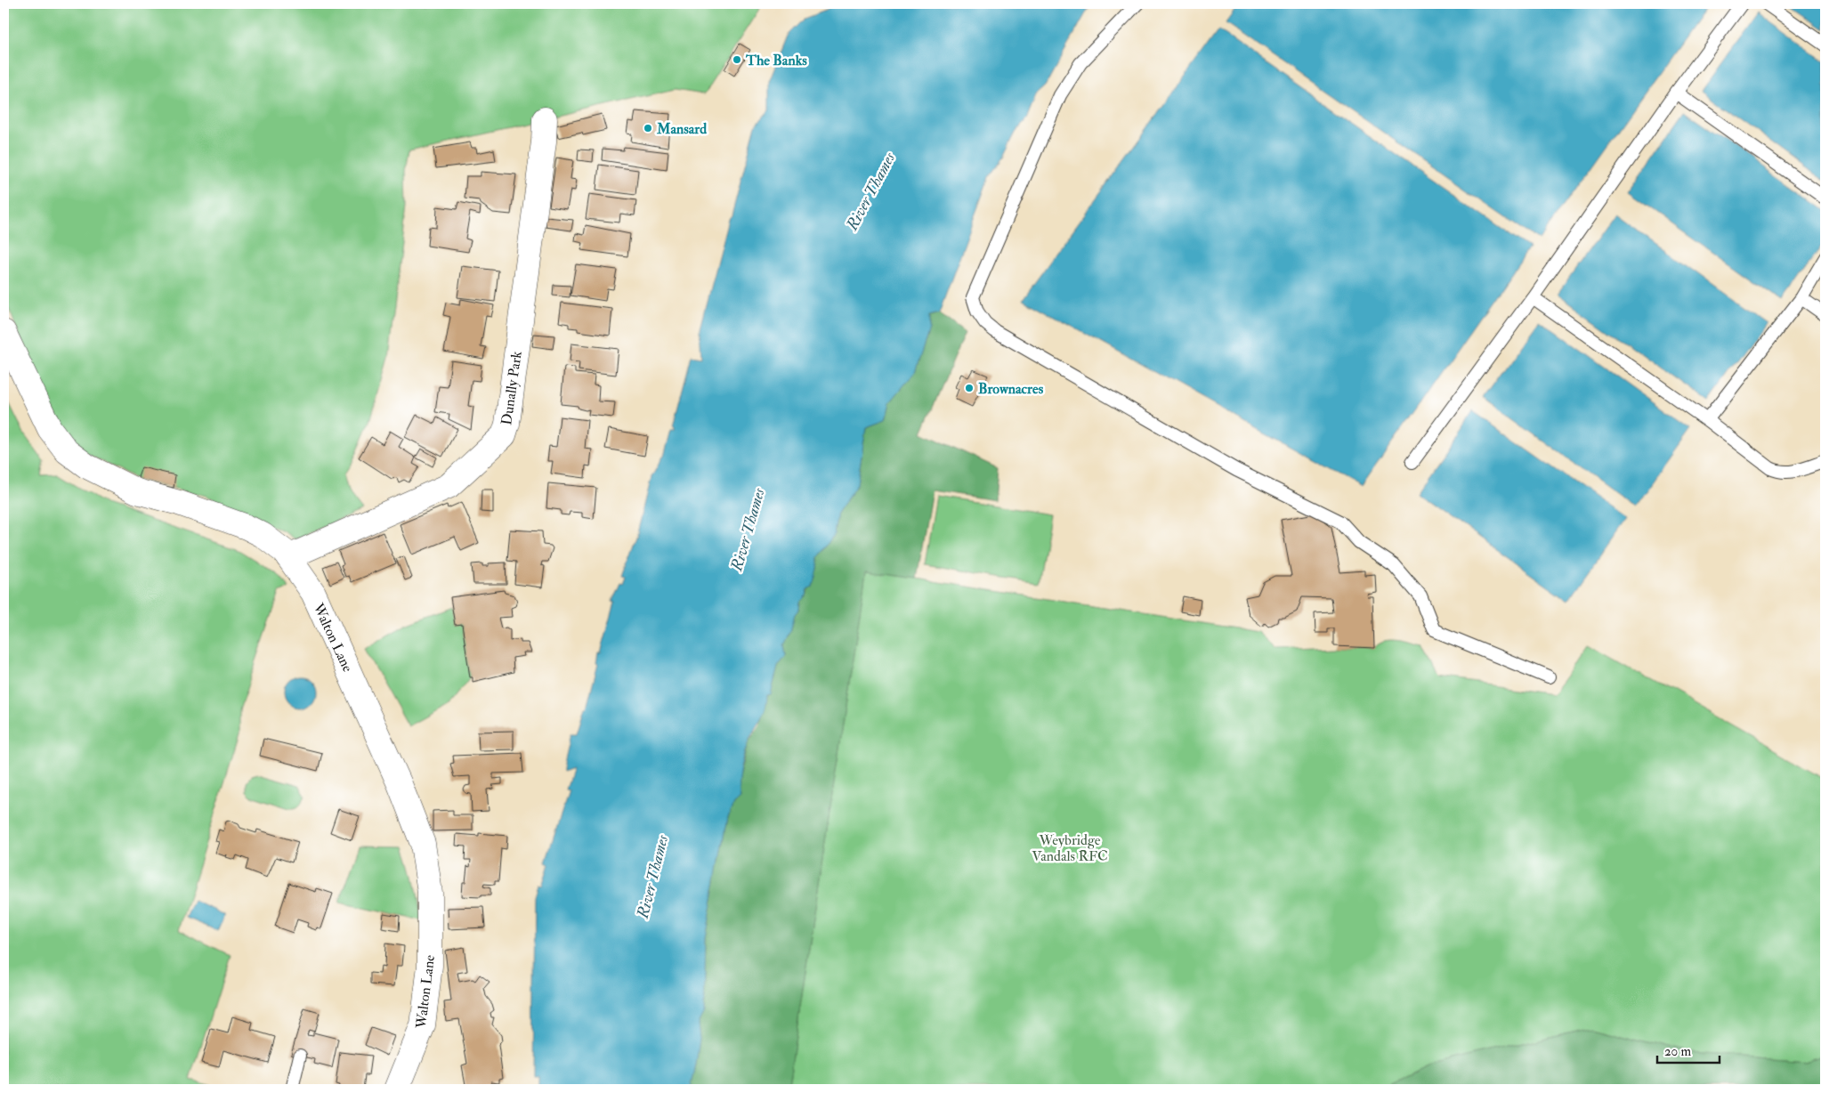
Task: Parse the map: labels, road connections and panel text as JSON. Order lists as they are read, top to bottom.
{
  "streets": {
    "main road": ["Dunally Park", "Walton Lane"]
  },
  "crossings": [
    ["Dunally Park", "Walton Lane"]
  ],
  "water": ["River Thames"],
  "parks": ["Weybridge Vandals RFC"],
  "places": ["The Banks", "Mansard", "Brownacres"],
  "scale_bar": "20 m"
}
